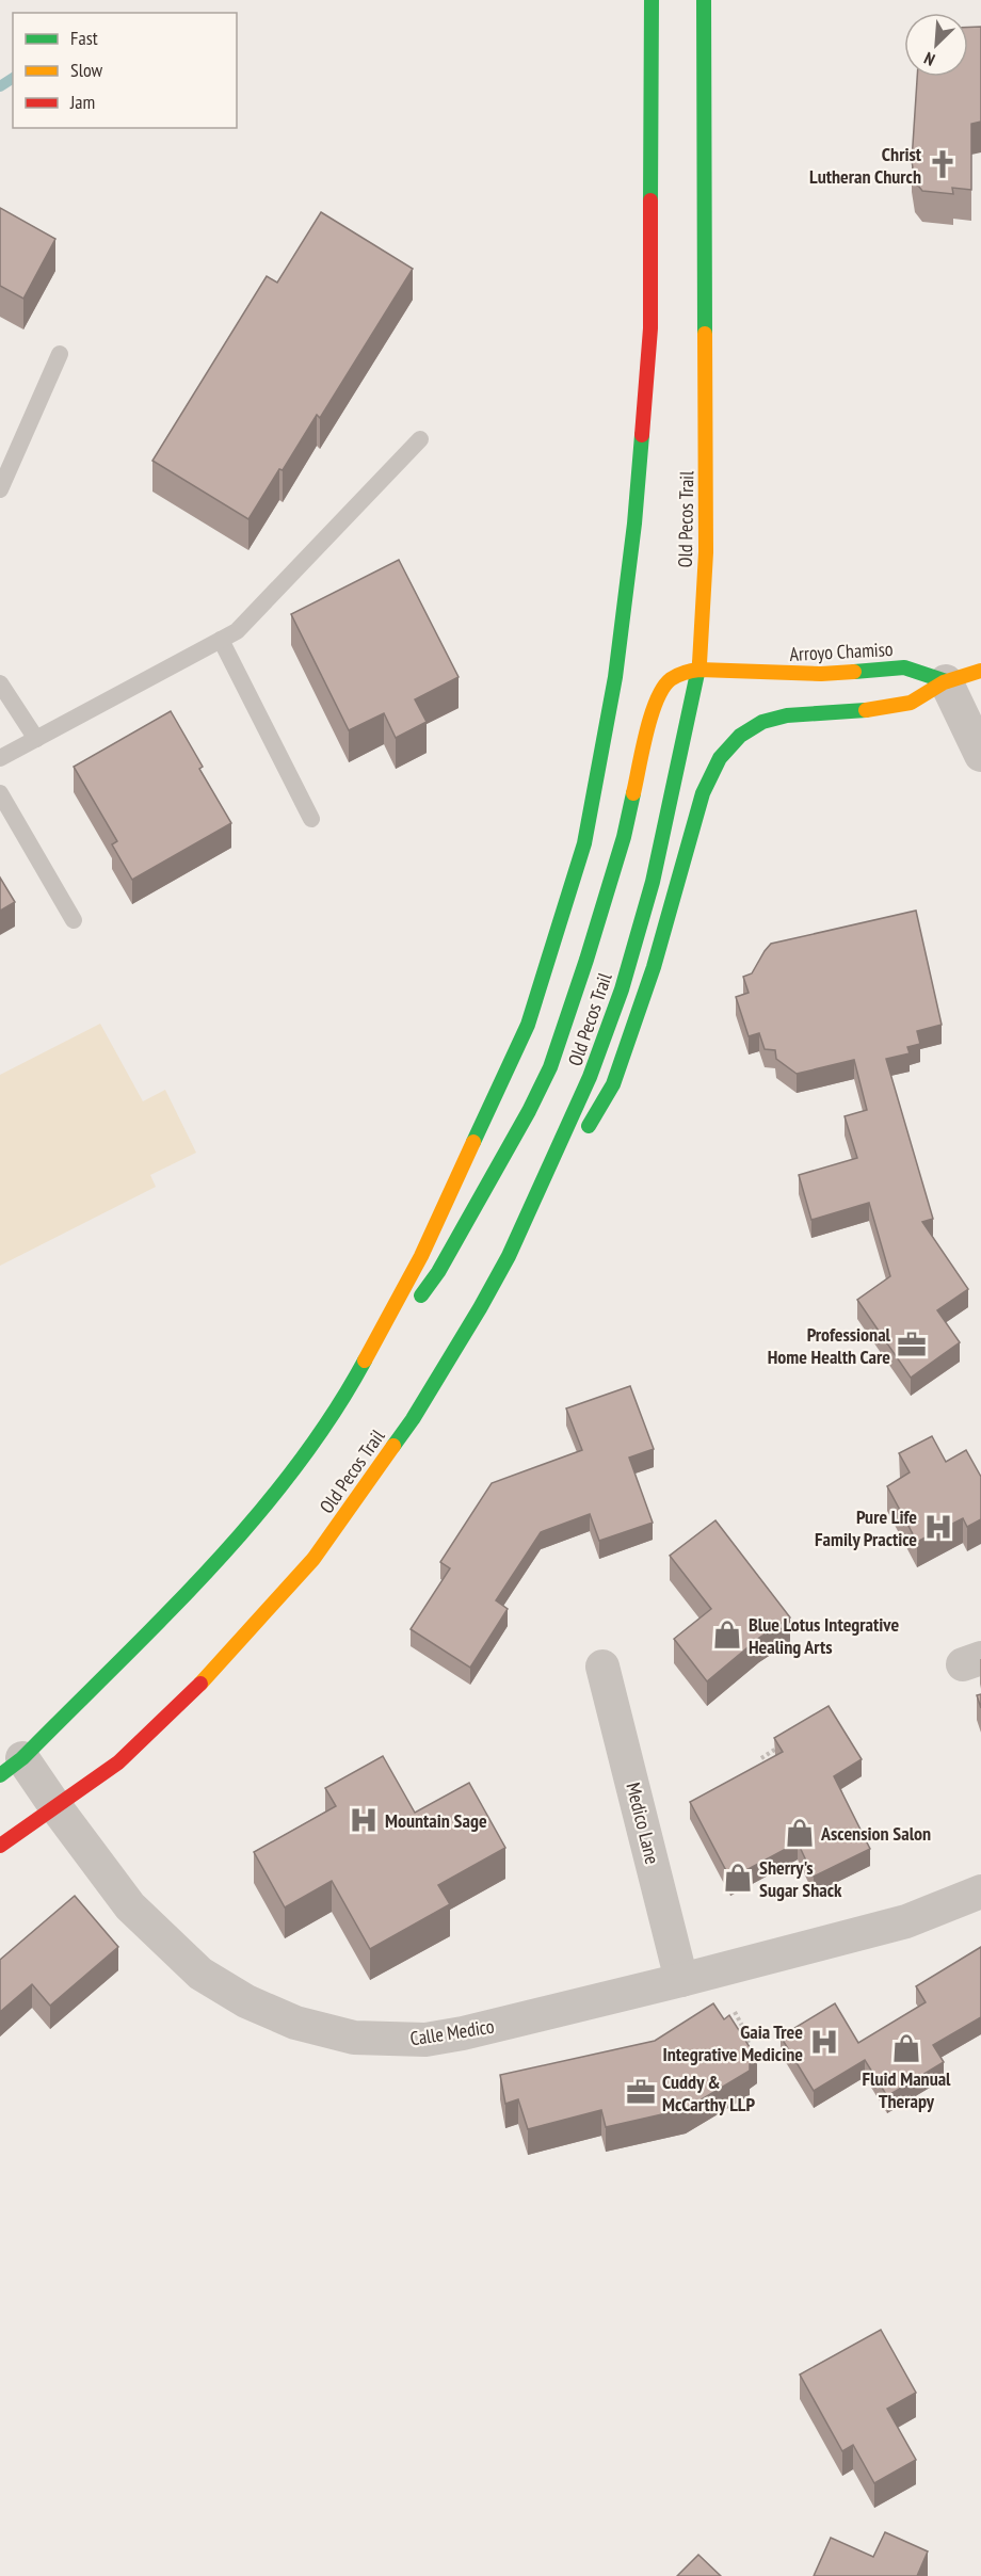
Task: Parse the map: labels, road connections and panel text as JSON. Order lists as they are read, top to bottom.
{
  "streets": {
    "main road": ["Old Pecos Trail", "Arroyo Chamiso"],
    "street": ["Medico Lane", "Calle Medico"]
  },
  "crossings": [
    ["Old Pecos Trail", "Arroyo Chamiso"],
    ["Old Pecos Trail", "Calle Medico"],
    ["Medico Lane", "Calle Medico"]
  ],
  "places": {
    "church": ["Christ Lutheran Church"],
    "office": ["Professional Home Health Care", "Cuddy & McCarthy LLP"],
    "hospital": ["Pure Life Family Practice", "Mountain Sage", "Gaia Tree Integrative Medicine"],
    "shop": [
      "Blue Lotus Integrative Healing Arts",
      "Ascension Salon",
      "Sherry's Sugar Shack",
      "Fluid Manual Therapy"
    ]
  },
  "legend": ["Fast", "Slow", "Jam"],
  "north": "bottom left"
}
